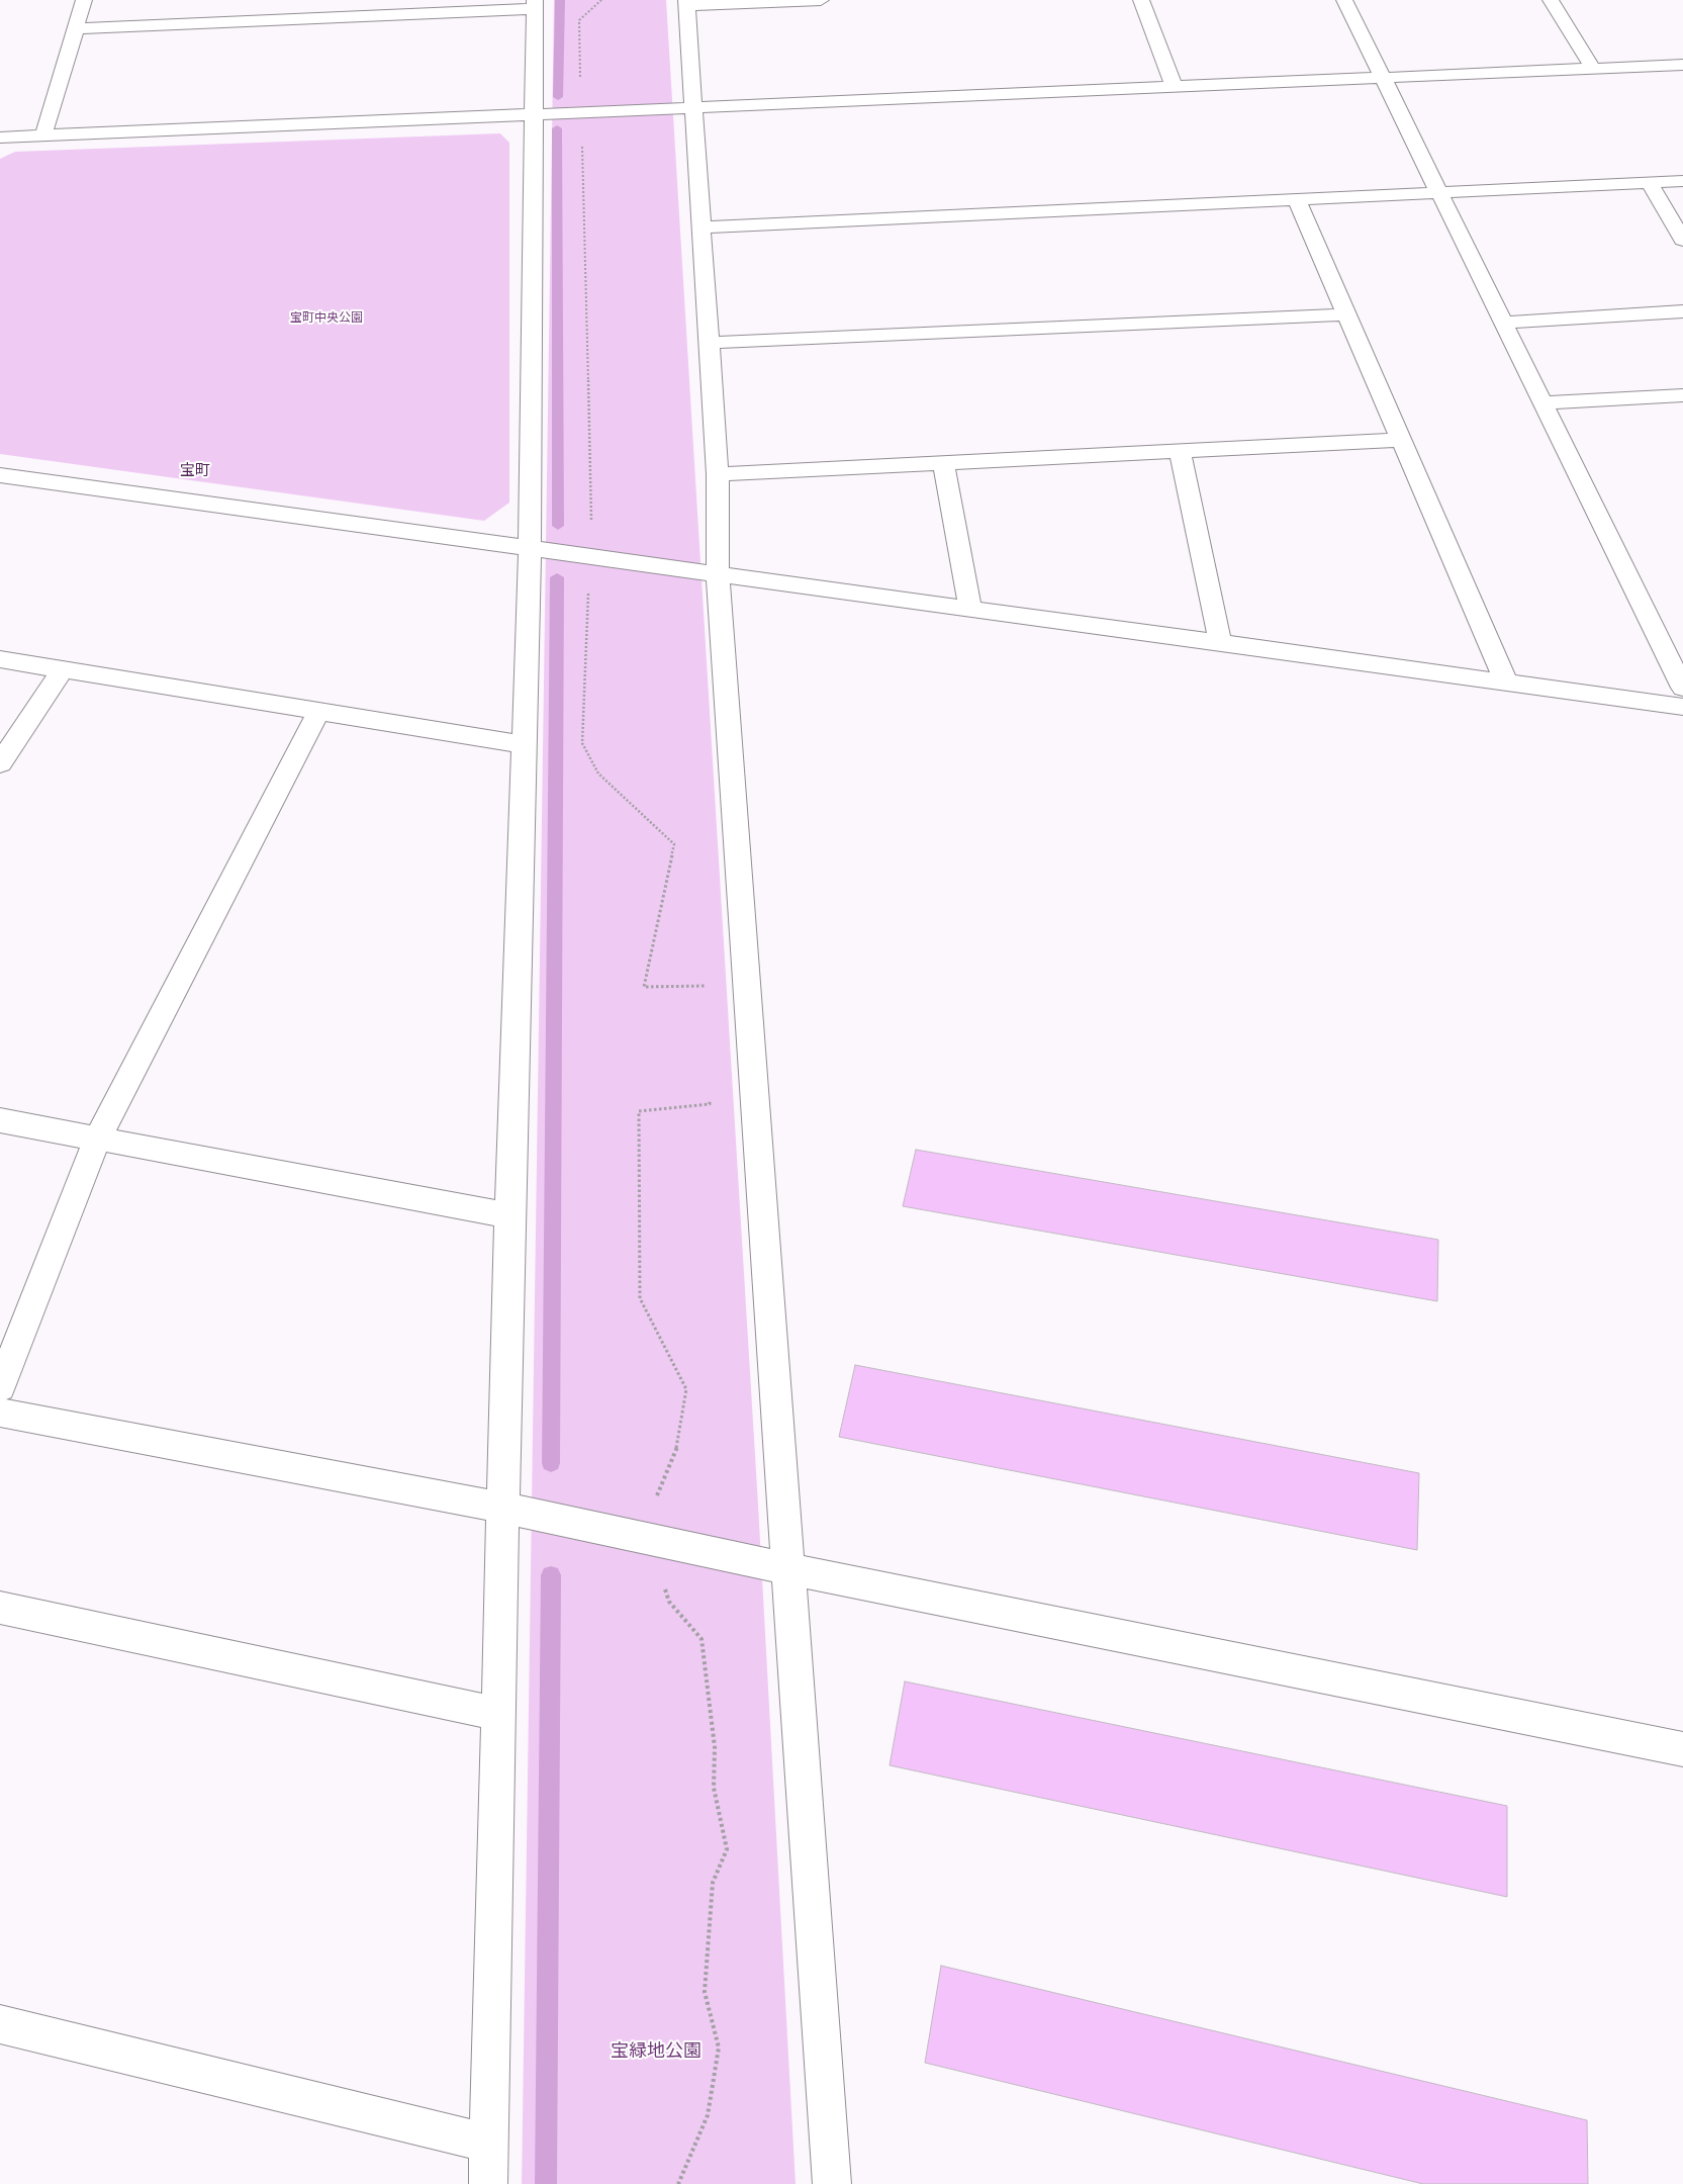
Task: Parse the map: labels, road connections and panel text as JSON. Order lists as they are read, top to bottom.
{
  "districts": ["宝町"],
  "parks": ["宝町中央公園", "宝緑地公園"]
}
